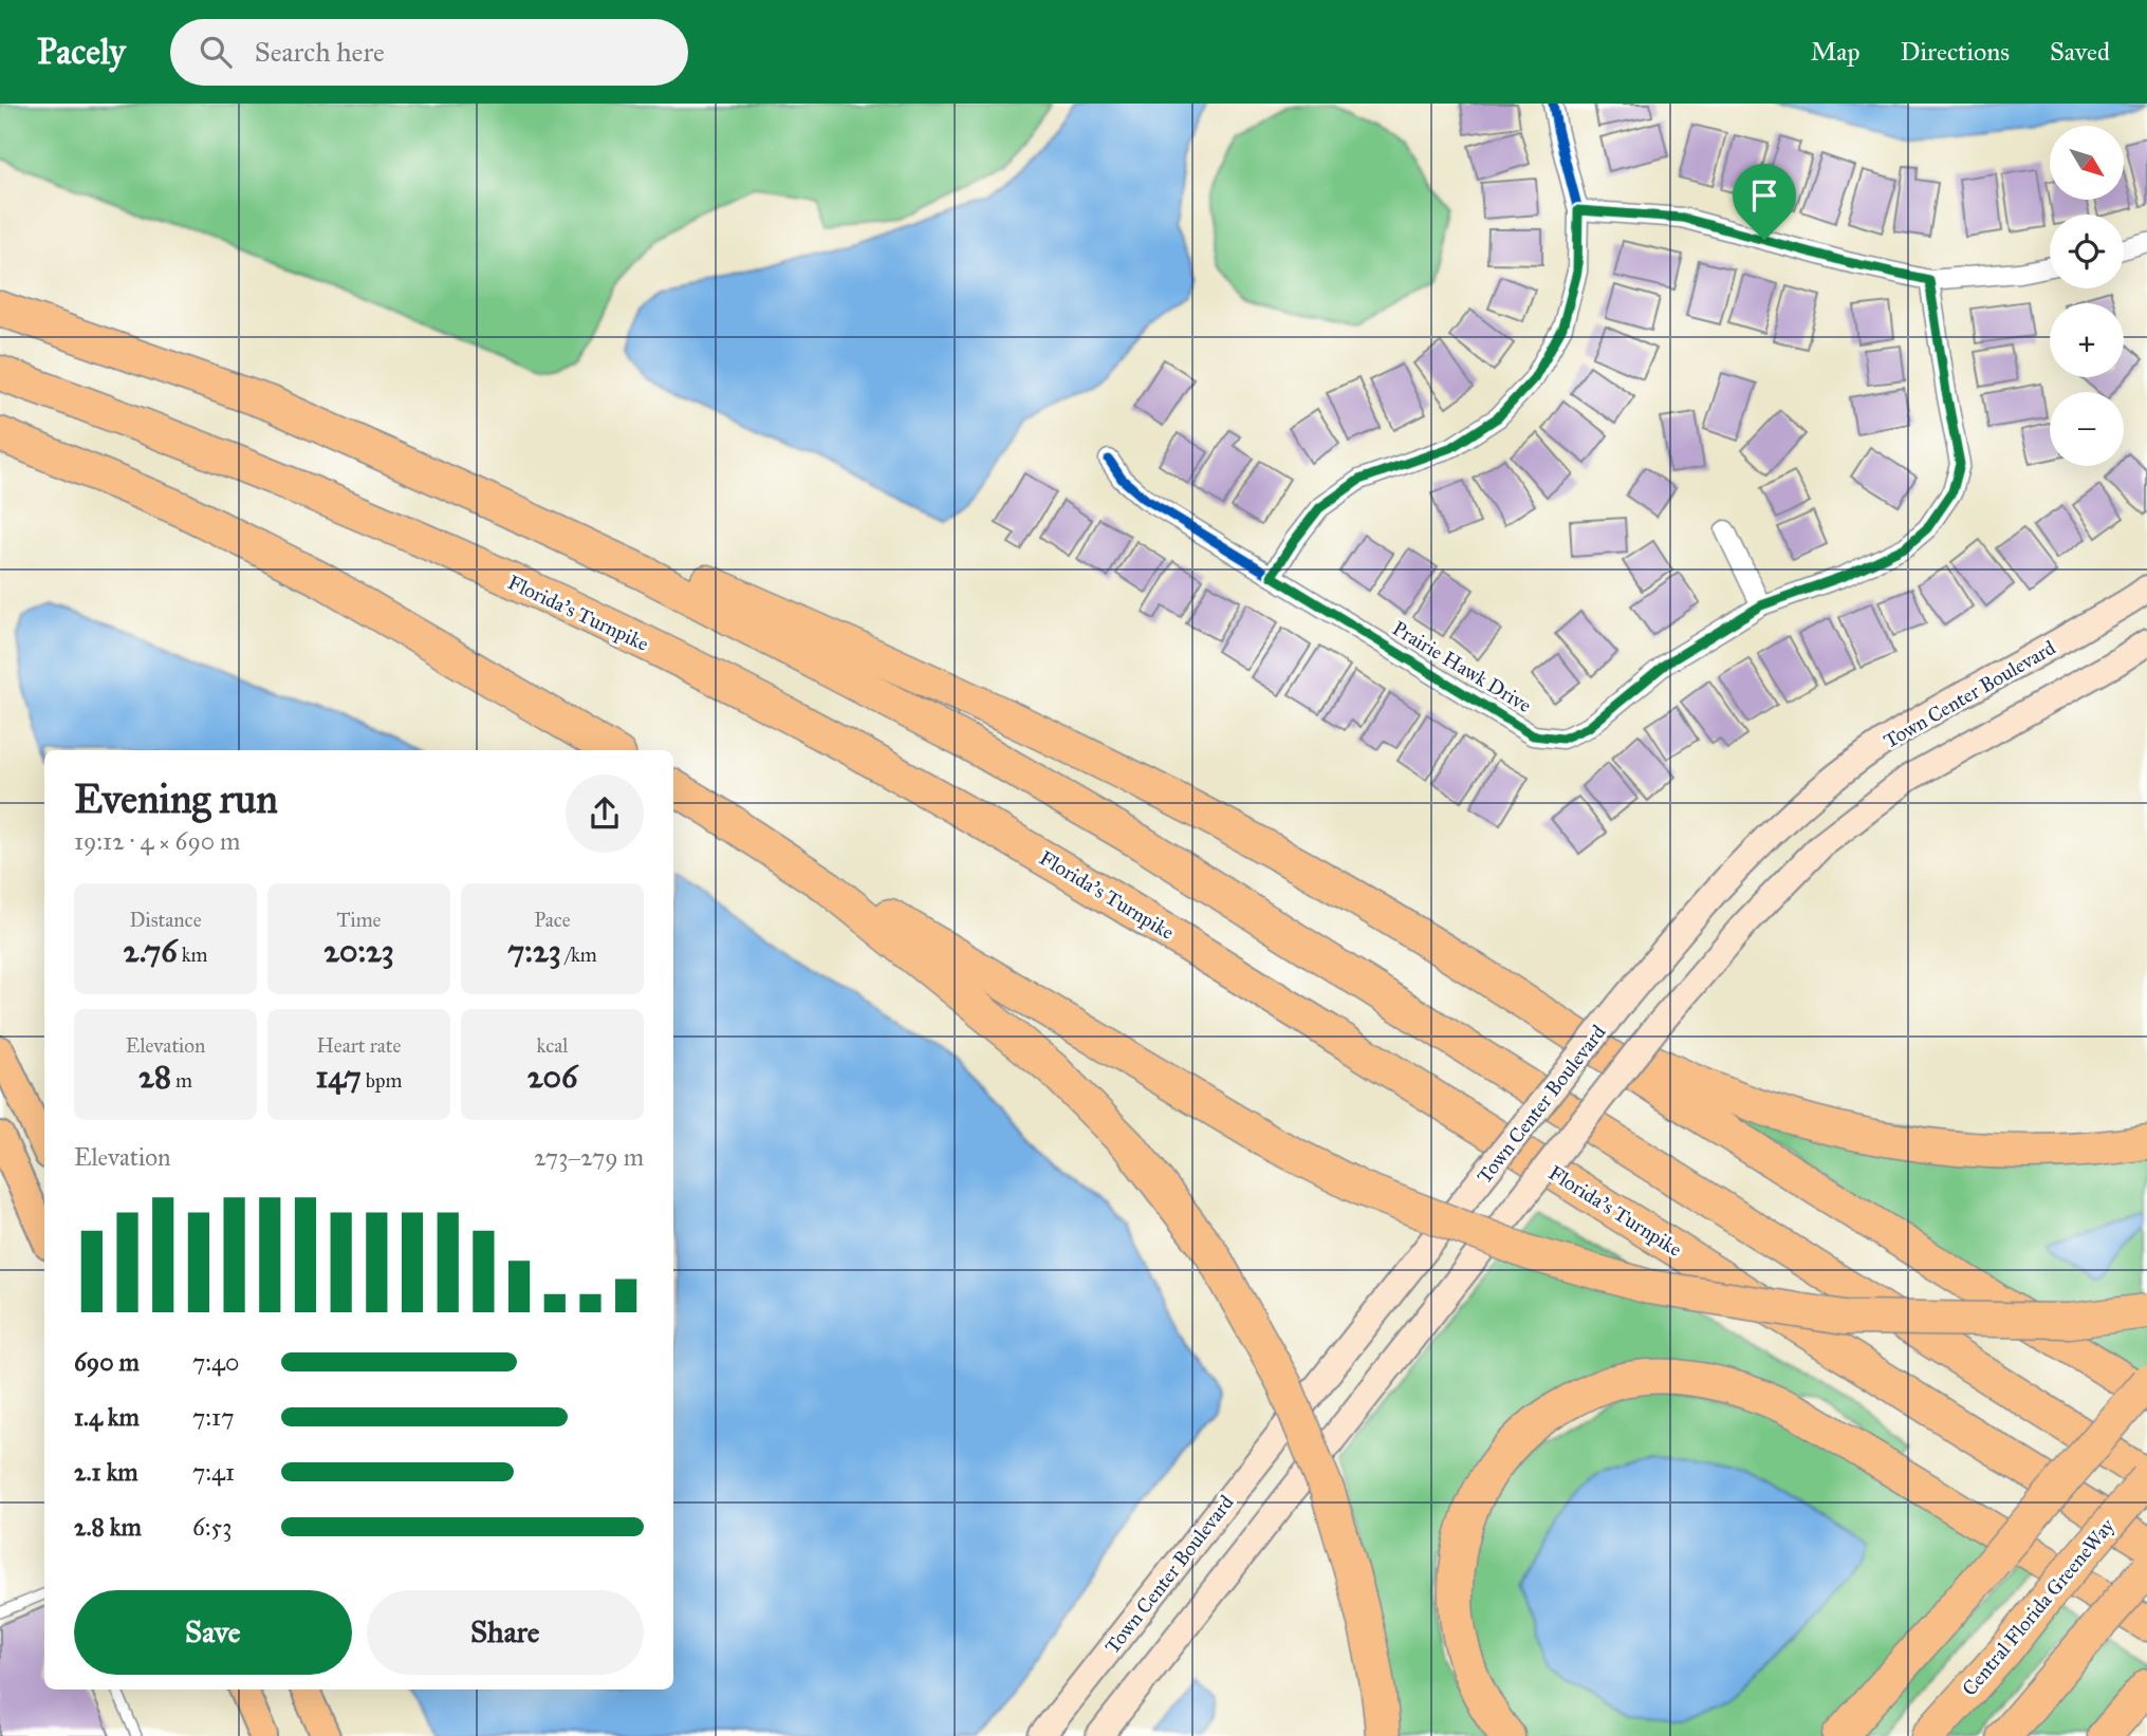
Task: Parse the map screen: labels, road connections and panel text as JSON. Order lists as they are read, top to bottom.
{
  "streets": {
    "highway": ["Florida's Turnpike", "Central Florida GreeneWay"],
    "main road": ["Town Center Boulevard"],
    "street": ["Prairie Hawk Drive"]
  },
  "north": "bottom right",
  "page": {
    "header": "Pacely",
    "search": "Search here",
    "nav": ["Map", "Directions", "Saved"],
    "map_buttons": ["+", "−"],
    "heading": ["Evening run", "19:12 · 4 × 690 m"],
    "stats": [
      ["Distance", "2.76 km"],
      ["Time", "20:23"],
      ["Pace", "7:23 /km"],
      ["Elevation", "28 m"],
      ["Heart rate", "147 bpm"],
      ["kcal", "206"]
    ],
    "chart": ["Elevation", "273–279 m"],
    "list": [
      {
        "name": "690 m",
        "note": "7:40"
      },
      {
        "name": "1.4 km",
        "note": "7:17"
      },
      {
        "name": "2.1 km",
        "note": "7:41"
      },
      {
        "name": "2.8 km",
        "note": "6:53"
      }
    ],
    "buttons": ["Save", "Share"]
  }
}
